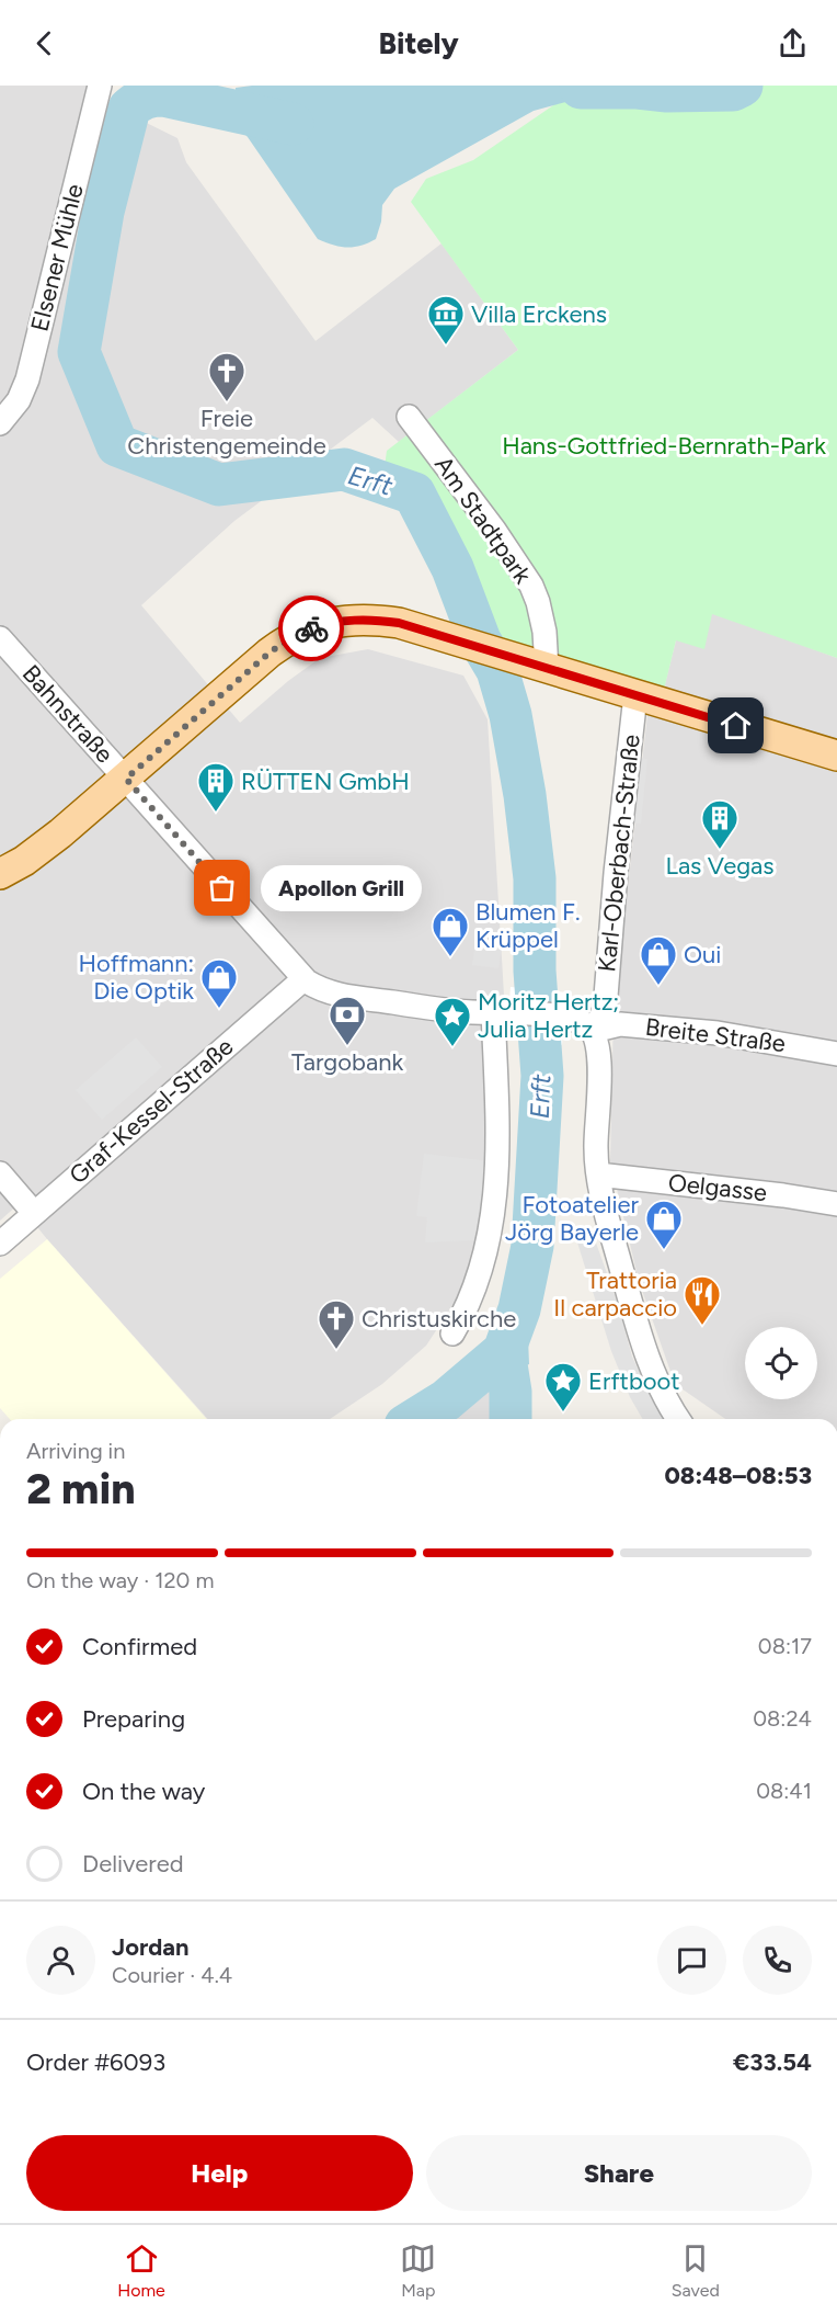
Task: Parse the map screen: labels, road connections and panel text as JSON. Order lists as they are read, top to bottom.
{
  "streets": {
    "street": [
      "Elsener Mühle",
      "Am Stadtpark",
      "Bahnstraße",
      "Karl-Oberbach-Straße",
      "Breite Straße",
      "Graf-Kessel-Straße",
      "Oelgasse"
    ]
  },
  "crossings": [
    ["Bahnstraße", "Karl-Oberbach-Straße"],
    ["Bahnstraße", "Breite Straße"],
    ["Bahnstraße", "Graf-Kessel-Straße"],
    ["Karl-Oberbach-Straße", "Breite Straße"]
  ],
  "water": ["Erft"],
  "parks": ["Hans-Gottfried-Bernrath-Park"],
  "places": {
    "museum": ["Villa Erckens"],
    "church": ["Freie Christengemeinde", "Christuskirche"],
    "building": ["RÜTTEN GmbH", "Las Vegas"],
    "other": ["Apollon Grill"],
    "shop": [
      "Blumen F. Krüppel",
      "Oui",
      "Hoffmann: Die Optik",
      "Fotoatelier Jörg Bayerle"
    ],
    "bank": ["Targobank"],
    "place": ["Moritz Hertz; Julia Hertz", "Erftboot"],
    "restaurant": ["Trattoria Il carpaccio"]
  },
  "page": {
    "header": "Bitely",
    "bubble": "Apollon Grill",
    "heading": ["2 min", "Arriving in", "08:48–08:53"],
    "panel": [
      "Jordan",
      "Courier · 4.4",
      "Order #6093",
      "€33.54"
    ],
    "bar": "On the way · 120 m",
    "list": [
      ["Confirmed", "08:17"],
      ["Preparing", "08:24"],
      ["On the way", "08:41"],
      "Delivered"
    ],
    "buttons": ["Help", "Share"],
    "tabs": ["Home", "Map", "Saved"]
  }
}
